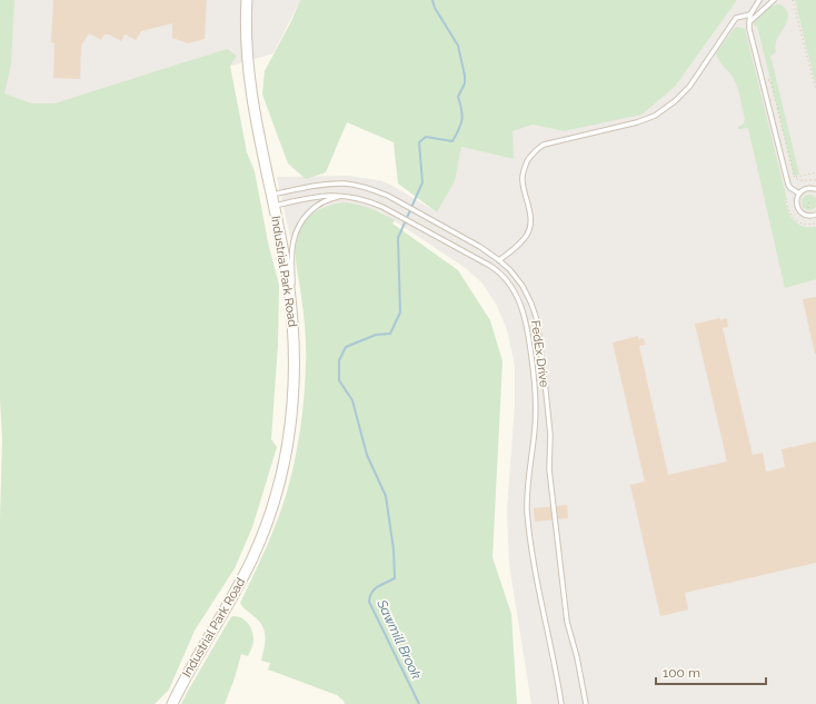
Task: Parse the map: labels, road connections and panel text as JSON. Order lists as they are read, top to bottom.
{
  "streets": {
    "street": ["Industrial Park Road"],
    "lane": ["FedEx Drive"]
  },
  "crossings": [
    ["Industrial Park Road", "FedEx Drive"]
  ],
  "water": ["Sawmill Brook"],
  "scale_bar": "100 m"
}
